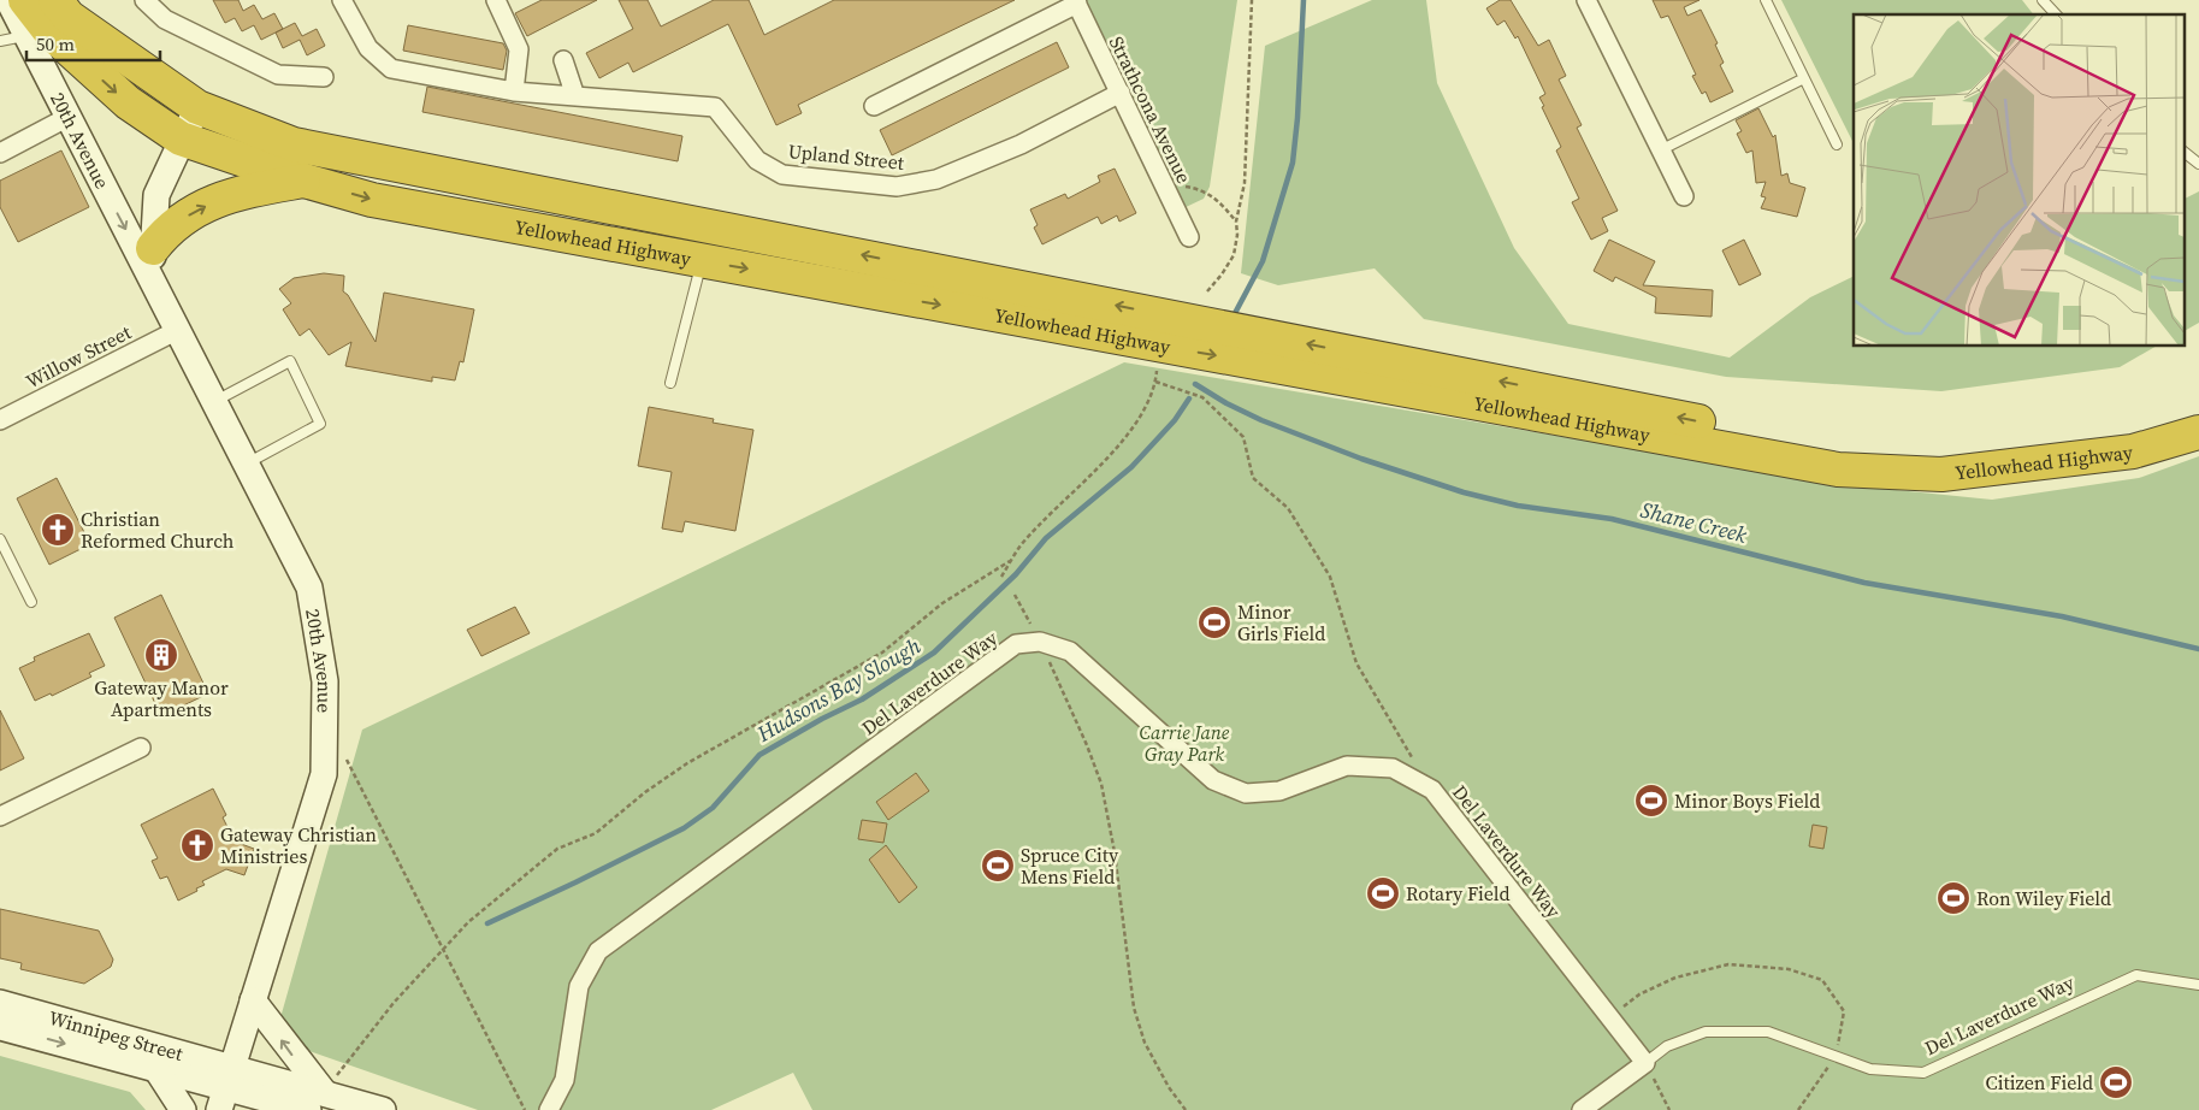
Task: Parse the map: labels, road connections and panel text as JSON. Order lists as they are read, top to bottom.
{
  "streets": {
    "highway": ["Yellowhead Highway"],
    "street": [
      "Strathcona Avenue",
      "20th Avenue",
      "Upland Street",
      "Willow Street",
      "Del Laverdure Way",
      "Winnipeg Street"
    ]
  },
  "crossings": [
    ["Strathcona Avenue", "Upland Street"],
    ["20th Avenue", "Yellowhead Highway"],
    ["20th Avenue", "Willow Street"],
    ["20th Avenue", "Winnipeg Street"]
  ],
  "water": ["Shane Creek", "Hudsons Bay Slough"],
  "parks": ["Carrie Jane Gray Park"],
  "places": {
    "church": ["Christian Reformed Church", "Gateway Christian Ministries"],
    "sports": [
      "Minor Girls Field",
      "Minor Boys Field",
      "Spruce City Mens Field",
      "Rotary Field",
      "Ron Wiley Field",
      "Citizen Field"
    ],
    "building": ["Gateway Manor Apartments"]
  },
  "scale_bar": "50 m"
}
